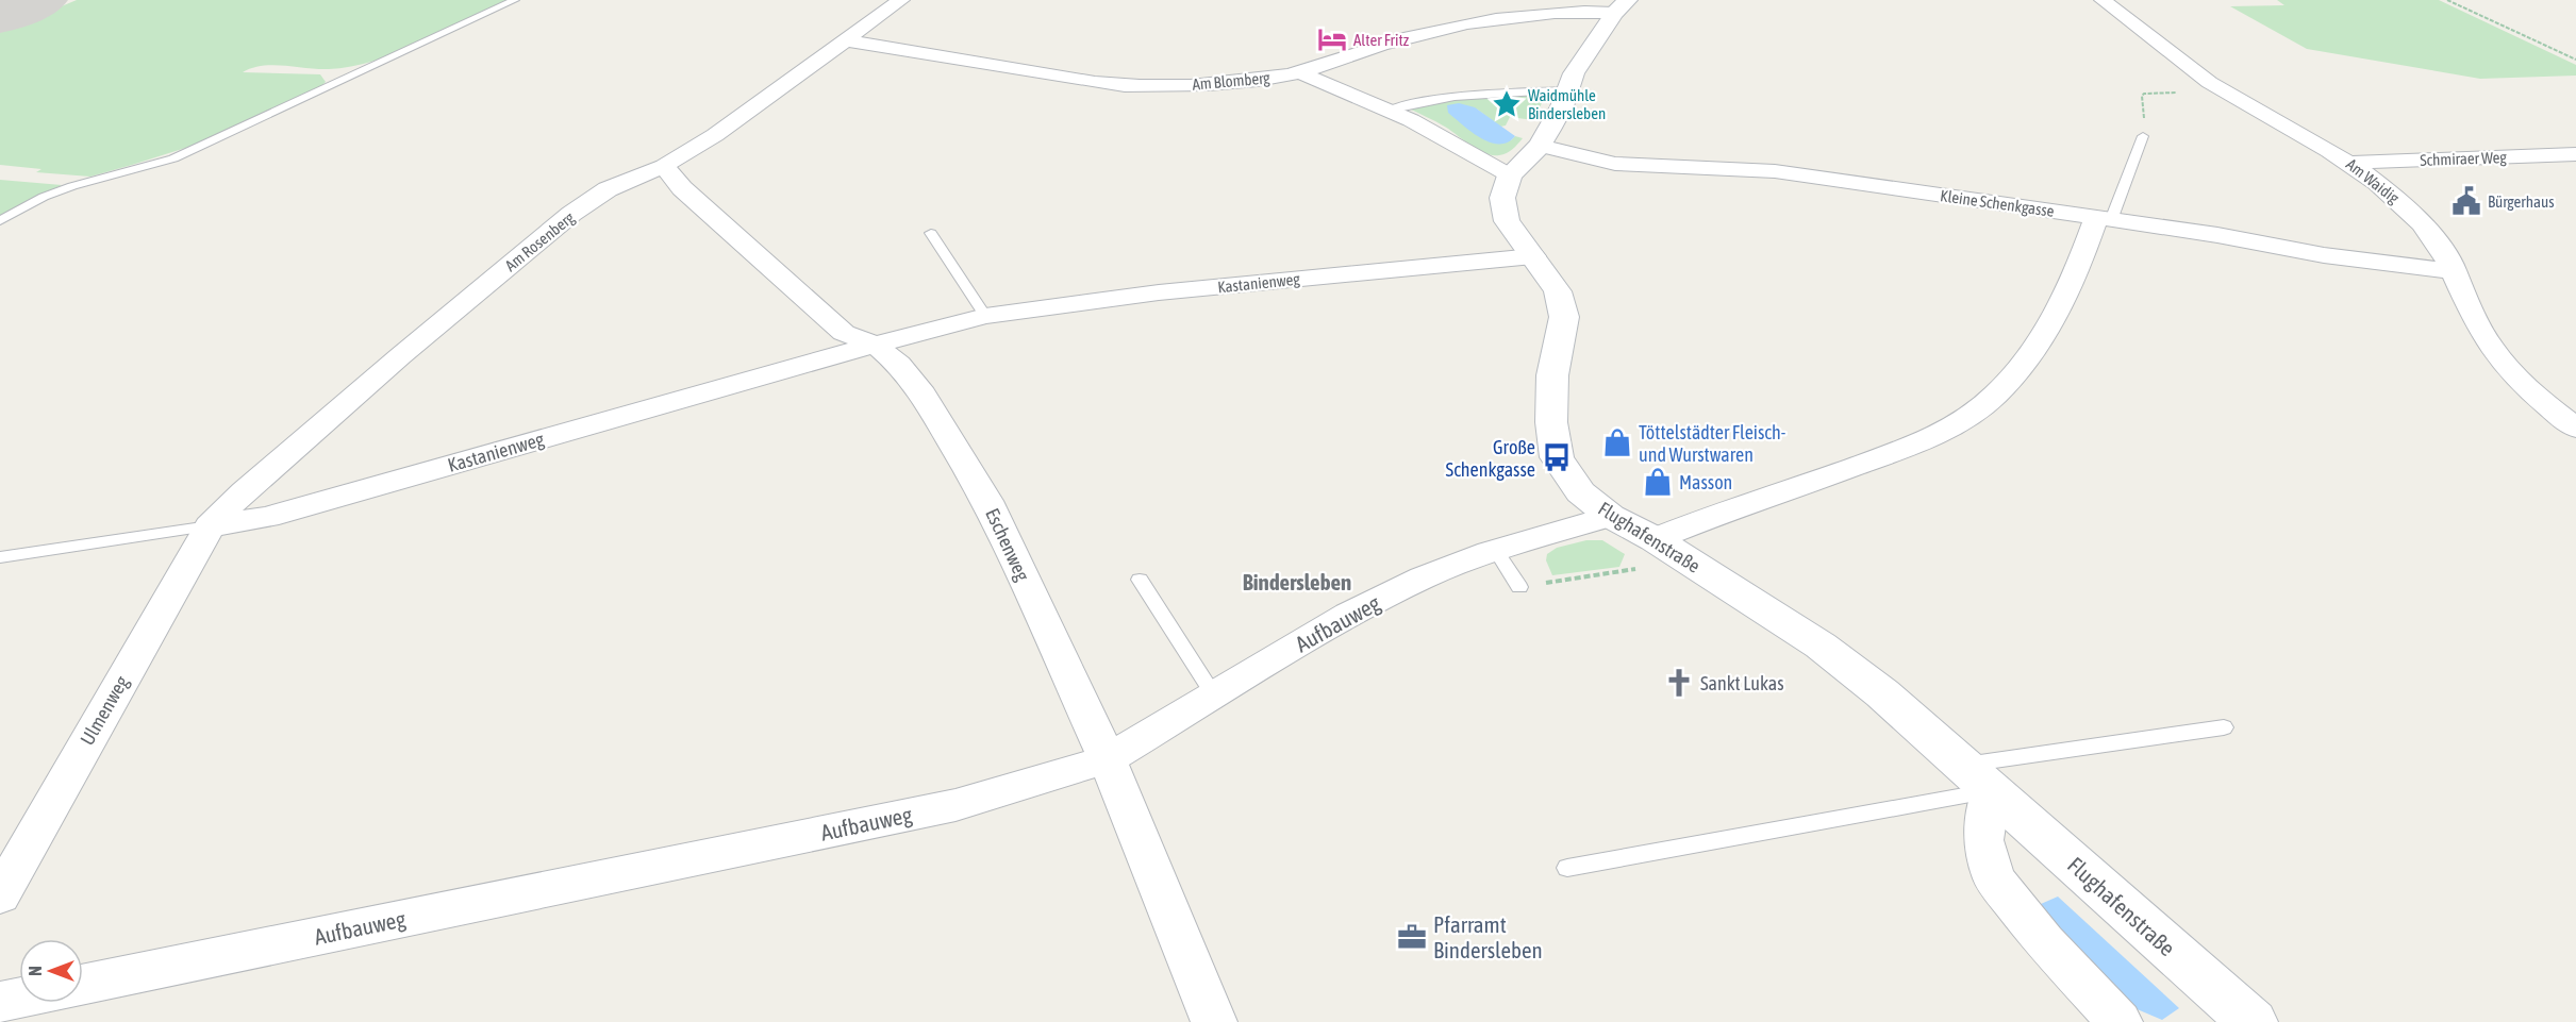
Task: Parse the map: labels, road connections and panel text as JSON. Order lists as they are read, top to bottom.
{
  "streets": {
    "street": [
      "Am Blomberg",
      "Schmiraer Weg",
      "Am Waidig",
      "Kleine Schenkgasse",
      "Am Rosenberg",
      "Kastanienweg",
      "Flughafenstraße",
      "Eschenweg",
      "Aufbauweg",
      "Ulmenweg"
    ]
  },
  "crossings": [
    ["Am Blomberg", "Am Rosenberg"],
    ["Schmiraer Weg", "Am Waidig"],
    ["Am Waidig", "Kleine Schenkgasse"],
    ["Am Rosenberg", "Kastanienweg"],
    ["Am Rosenberg", "Eschenweg"],
    ["Am Rosenberg", "Ulmenweg"],
    ["Kastanienweg", "Flughafenstraße"],
    ["Kastanienweg", "Eschenweg"],
    ["Kastanienweg", "Ulmenweg"],
    ["Flughafenstraße", "Aufbauweg"],
    ["Eschenweg", "Aufbauweg"]
  ],
  "districts": ["Bindersleben"],
  "places": {
    "hotel": ["Alter Fritz"],
    "place": ["Waidmühle Bindersleben"],
    "public building": ["Bürgerhaus"],
    "shop": ["Töttelstädter Fleisch- und Wurstwaren", "Masson"],
    "bus stop": ["Große Schenkgasse"],
    "church": ["Sankt Lukas"],
    "office": ["Pfarramt Bindersleben"]
  },
  "north": "left"
}
